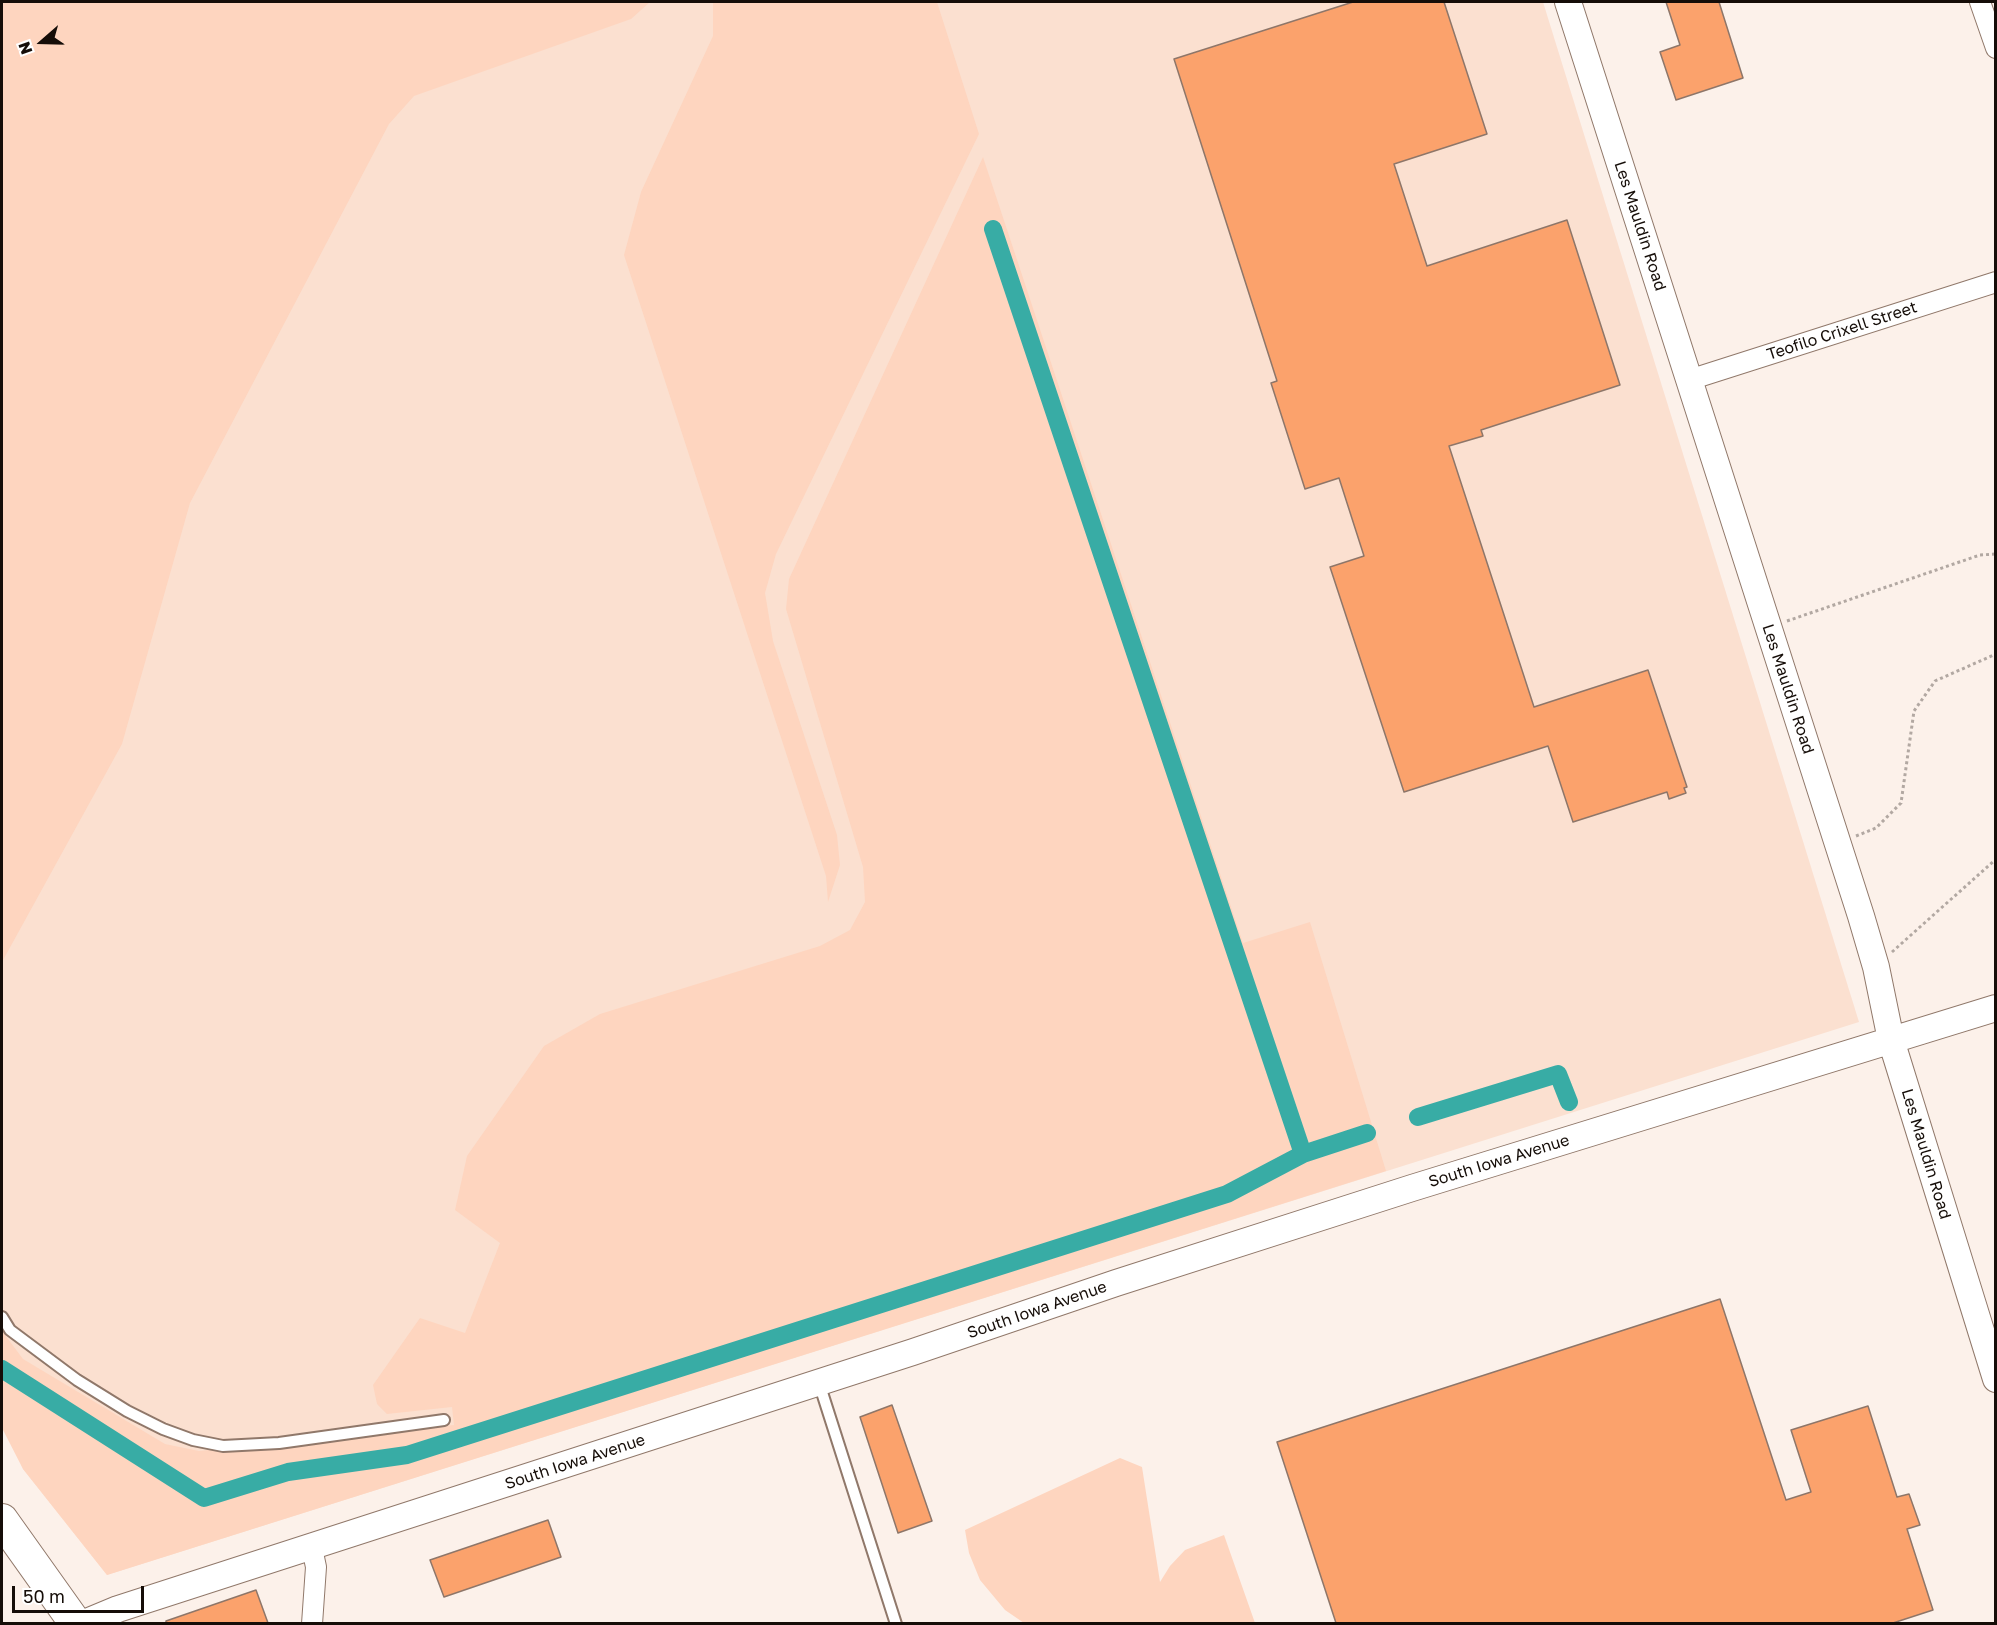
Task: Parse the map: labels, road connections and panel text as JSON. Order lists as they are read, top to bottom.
{
  "streets": {
    "street": ["Les Mauldin Road", "Teofilo Crixell Street", "South Iowa Avenue"]
  },
  "crossings": [
    ["Les Mauldin Road", "Teofilo Crixell Street"],
    ["Les Mauldin Road", "South Iowa Avenue"]
  ],
  "scale_bar": "50 m",
  "north": "left"
}
